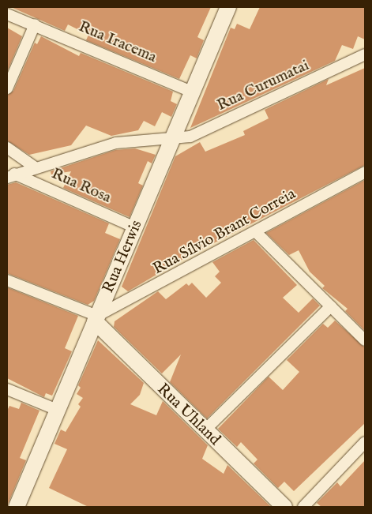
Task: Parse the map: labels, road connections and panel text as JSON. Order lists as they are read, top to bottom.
{
  "streets": {
    "main road": ["Rua Herwis", "Rua Uhland"],
    "street": [
      "Rua Iracema",
      "Rua Curumatai",
      "Rua Rosa",
      "Rua Sílvio Brant Correia"
    ]
  },
  "crossings": [
    ["Rua Iracema", "Rua Herwis"],
    ["Rua Curumatai", "Rua Rosa"],
    ["Rua Curumatai", "Rua Herwis"],
    ["Rua Rosa", "Rua Herwis"],
    ["Rua Sílvio Brant Correia", "Rua Herwis"],
    ["Rua Sílvio Brant Correia", "Rua Uhland"],
    ["Rua Herwis", "Rua Uhland"]
  ]
}
